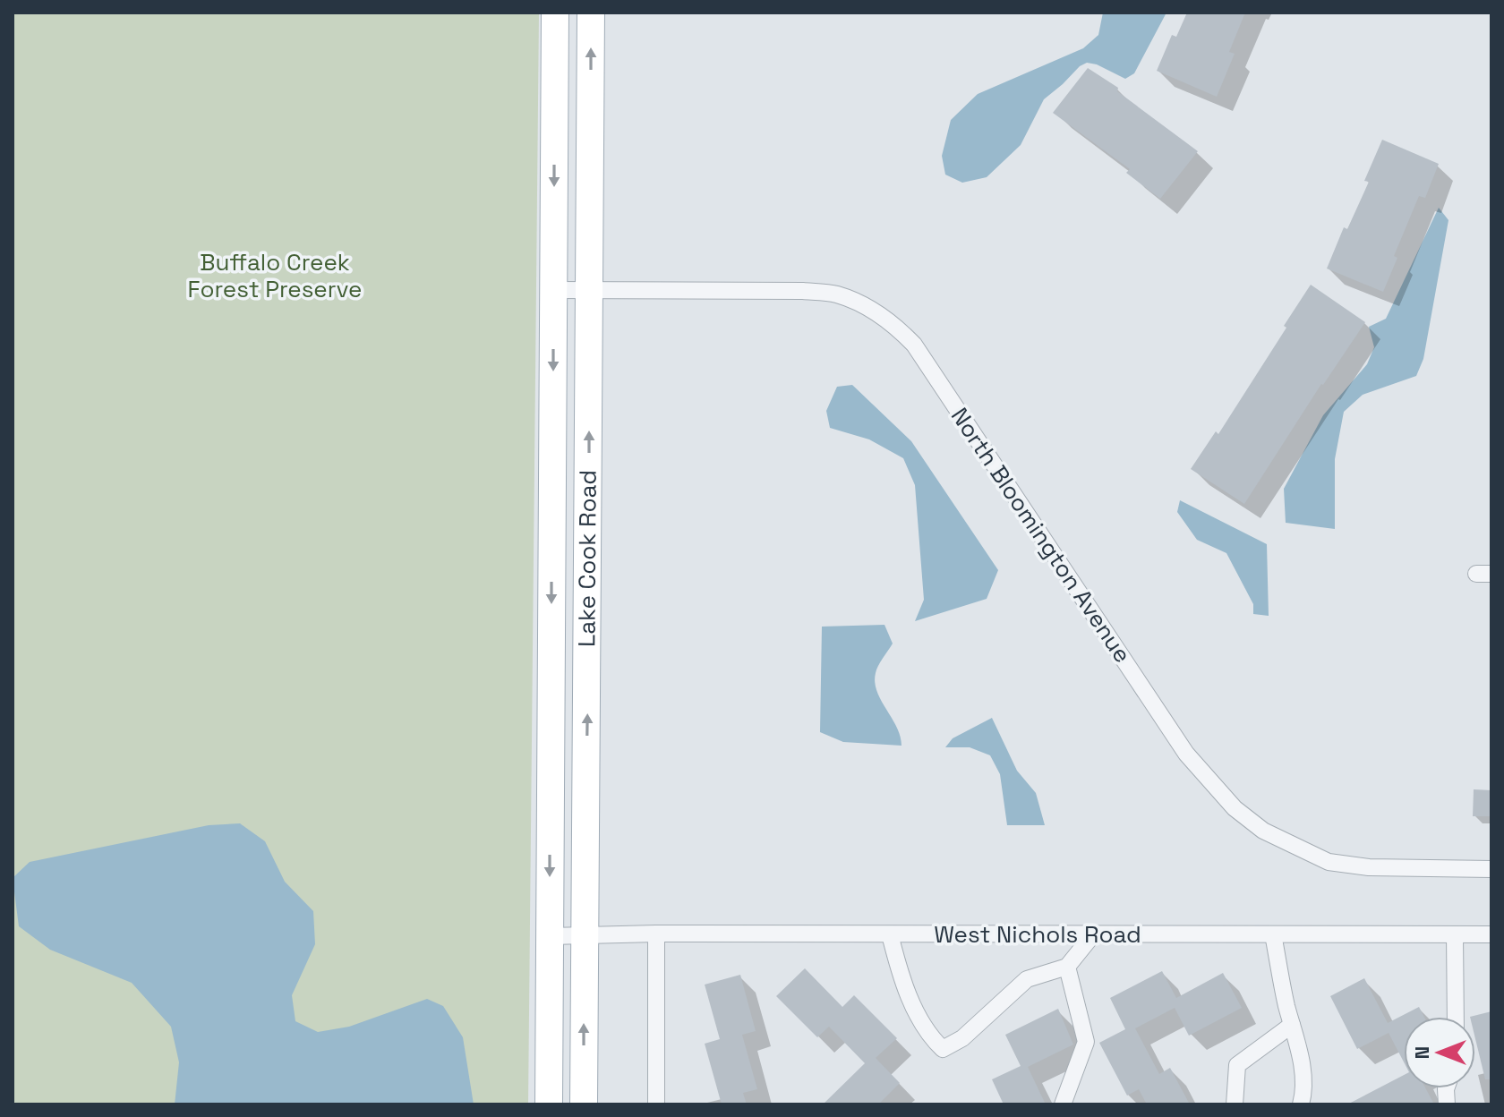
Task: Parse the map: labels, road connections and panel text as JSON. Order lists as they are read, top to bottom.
{
  "streets": {
    "main road": ["Lake Cook Road"],
    "street": ["North Bloomington Avenue", "West Nichols Road"]
  },
  "crossings": [
    ["North Bloomington Avenue", "Lake Cook Road"],
    ["Lake Cook Road", "West Nichols Road"]
  ],
  "parks": ["Buffalo Creek Forest Preserve"],
  "north": "left"
}
